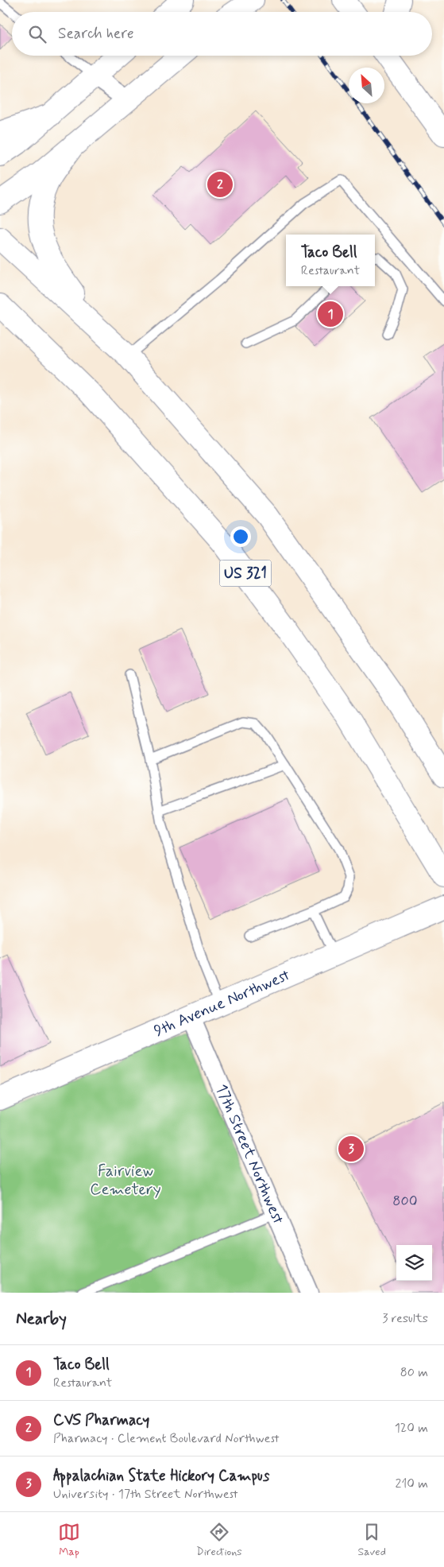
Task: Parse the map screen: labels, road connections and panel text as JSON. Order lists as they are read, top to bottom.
{
  "streets": {
    "main road": ["US 321", "9th Avenue Northwest"],
    "street": ["17th Street Northwest"]
  },
  "crossings": [
    ["9th Avenue Northwest", "17th Street Northwest"]
  ],
  "parks": ["Fairview Cemetery"],
  "house_numbers": ["800"],
  "north": "top left",
  "page": {
    "search": "Search here",
    "pins": ["2", "1", "3"],
    "popup": ["Taco Bell", "Restaurant"],
    "heading": ["Nearby", "3 results"],
    "list": [
      {
        "mark": "1",
        "name": "Taco Bell",
        "note": "Restaurant",
        "value": "80 m"
      },
      {
        "mark": "2",
        "name": "CVS Pharmacy",
        "note": "Pharmacy · Clement Boulevard Northwest",
        "value": "120 m"
      },
      {
        "mark": "3",
        "name": "Appalachian State Hickory Campus",
        "note": "University · 17th Street Northwest",
        "value": "210 m"
      }
    ],
    "nav": ["Map", "Directions", "Saved"]
  }
}
